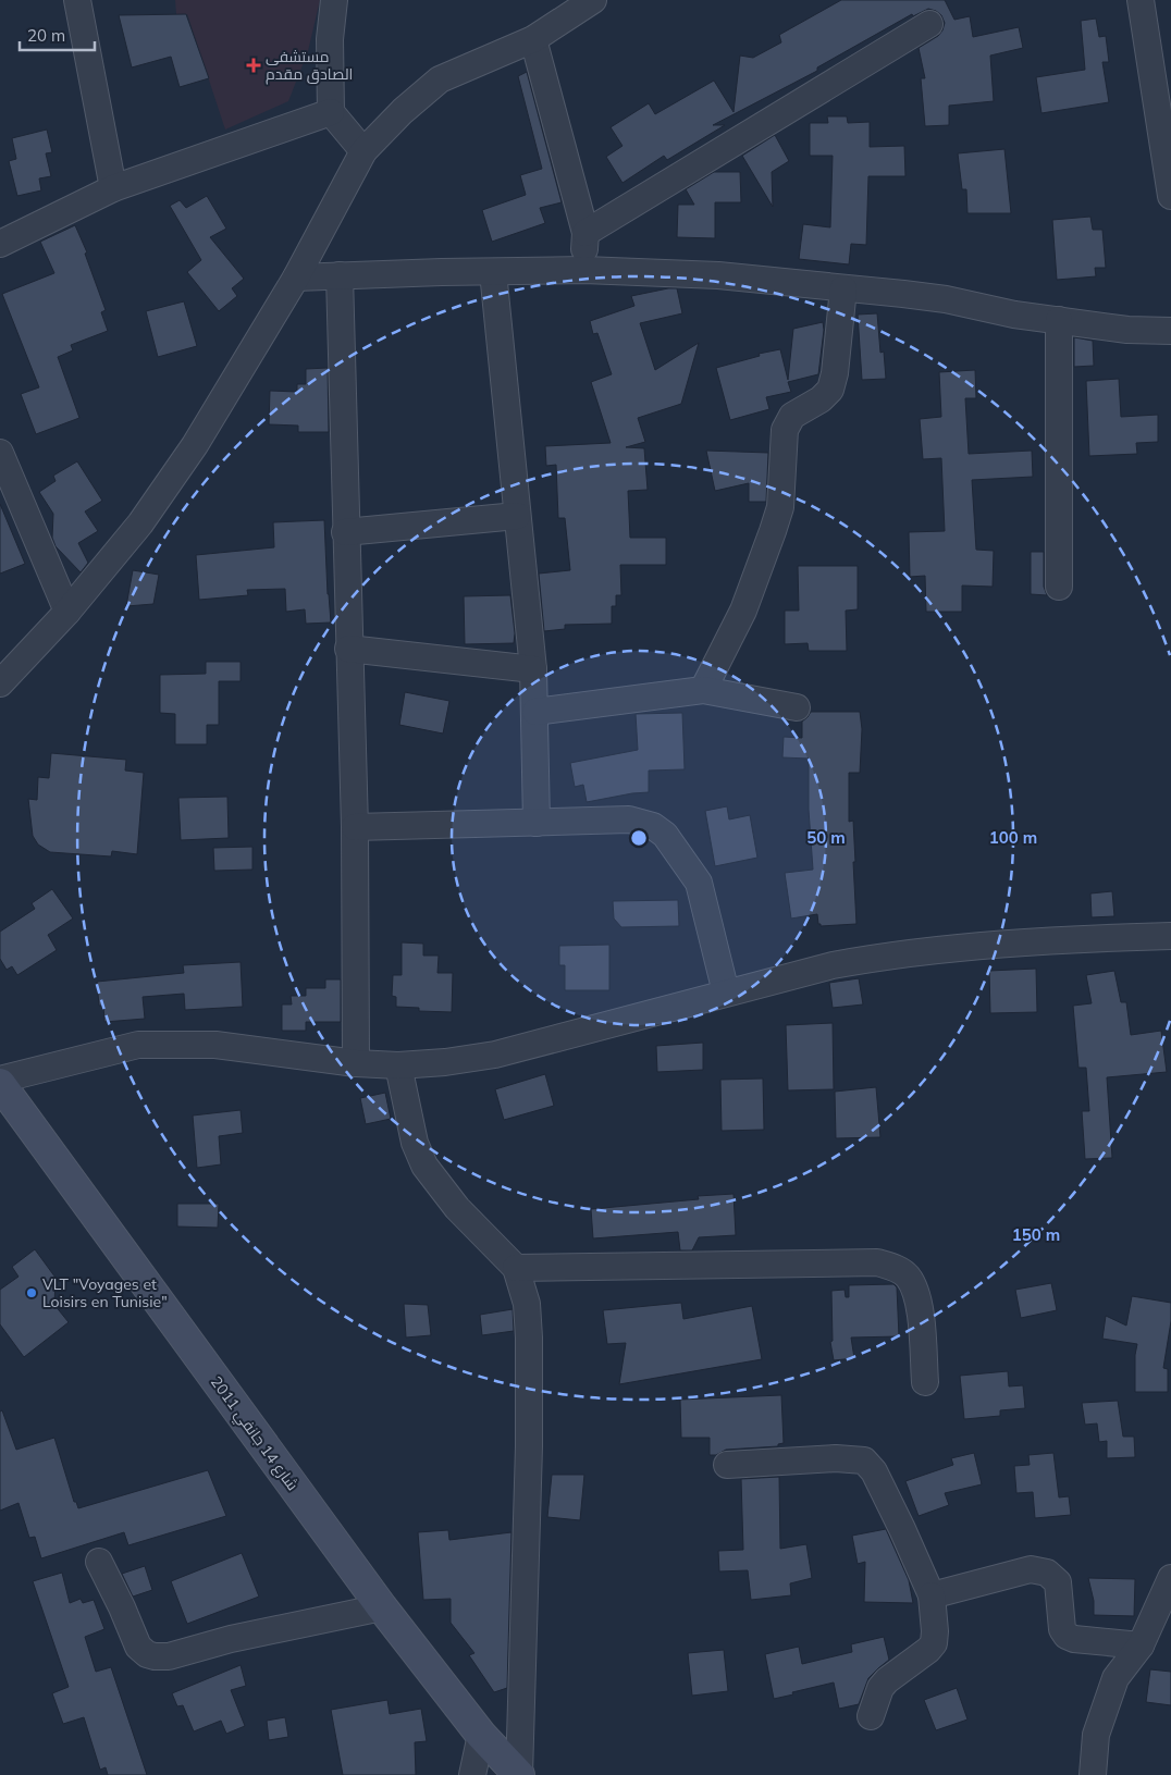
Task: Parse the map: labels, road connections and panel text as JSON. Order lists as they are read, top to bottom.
{
  "streets": {
    "main road": ["شارع 14 جانفي 2011"]
  },
  "places": {
    "health": ["مستشفى الصادق مقدم"],
    "other": ["VLT \"Voyages et Loisirs en Tunisie\""]
  },
  "scale_bar": "20 m",
  "rings": ["50 m", "100 m", "150 m"]
}
